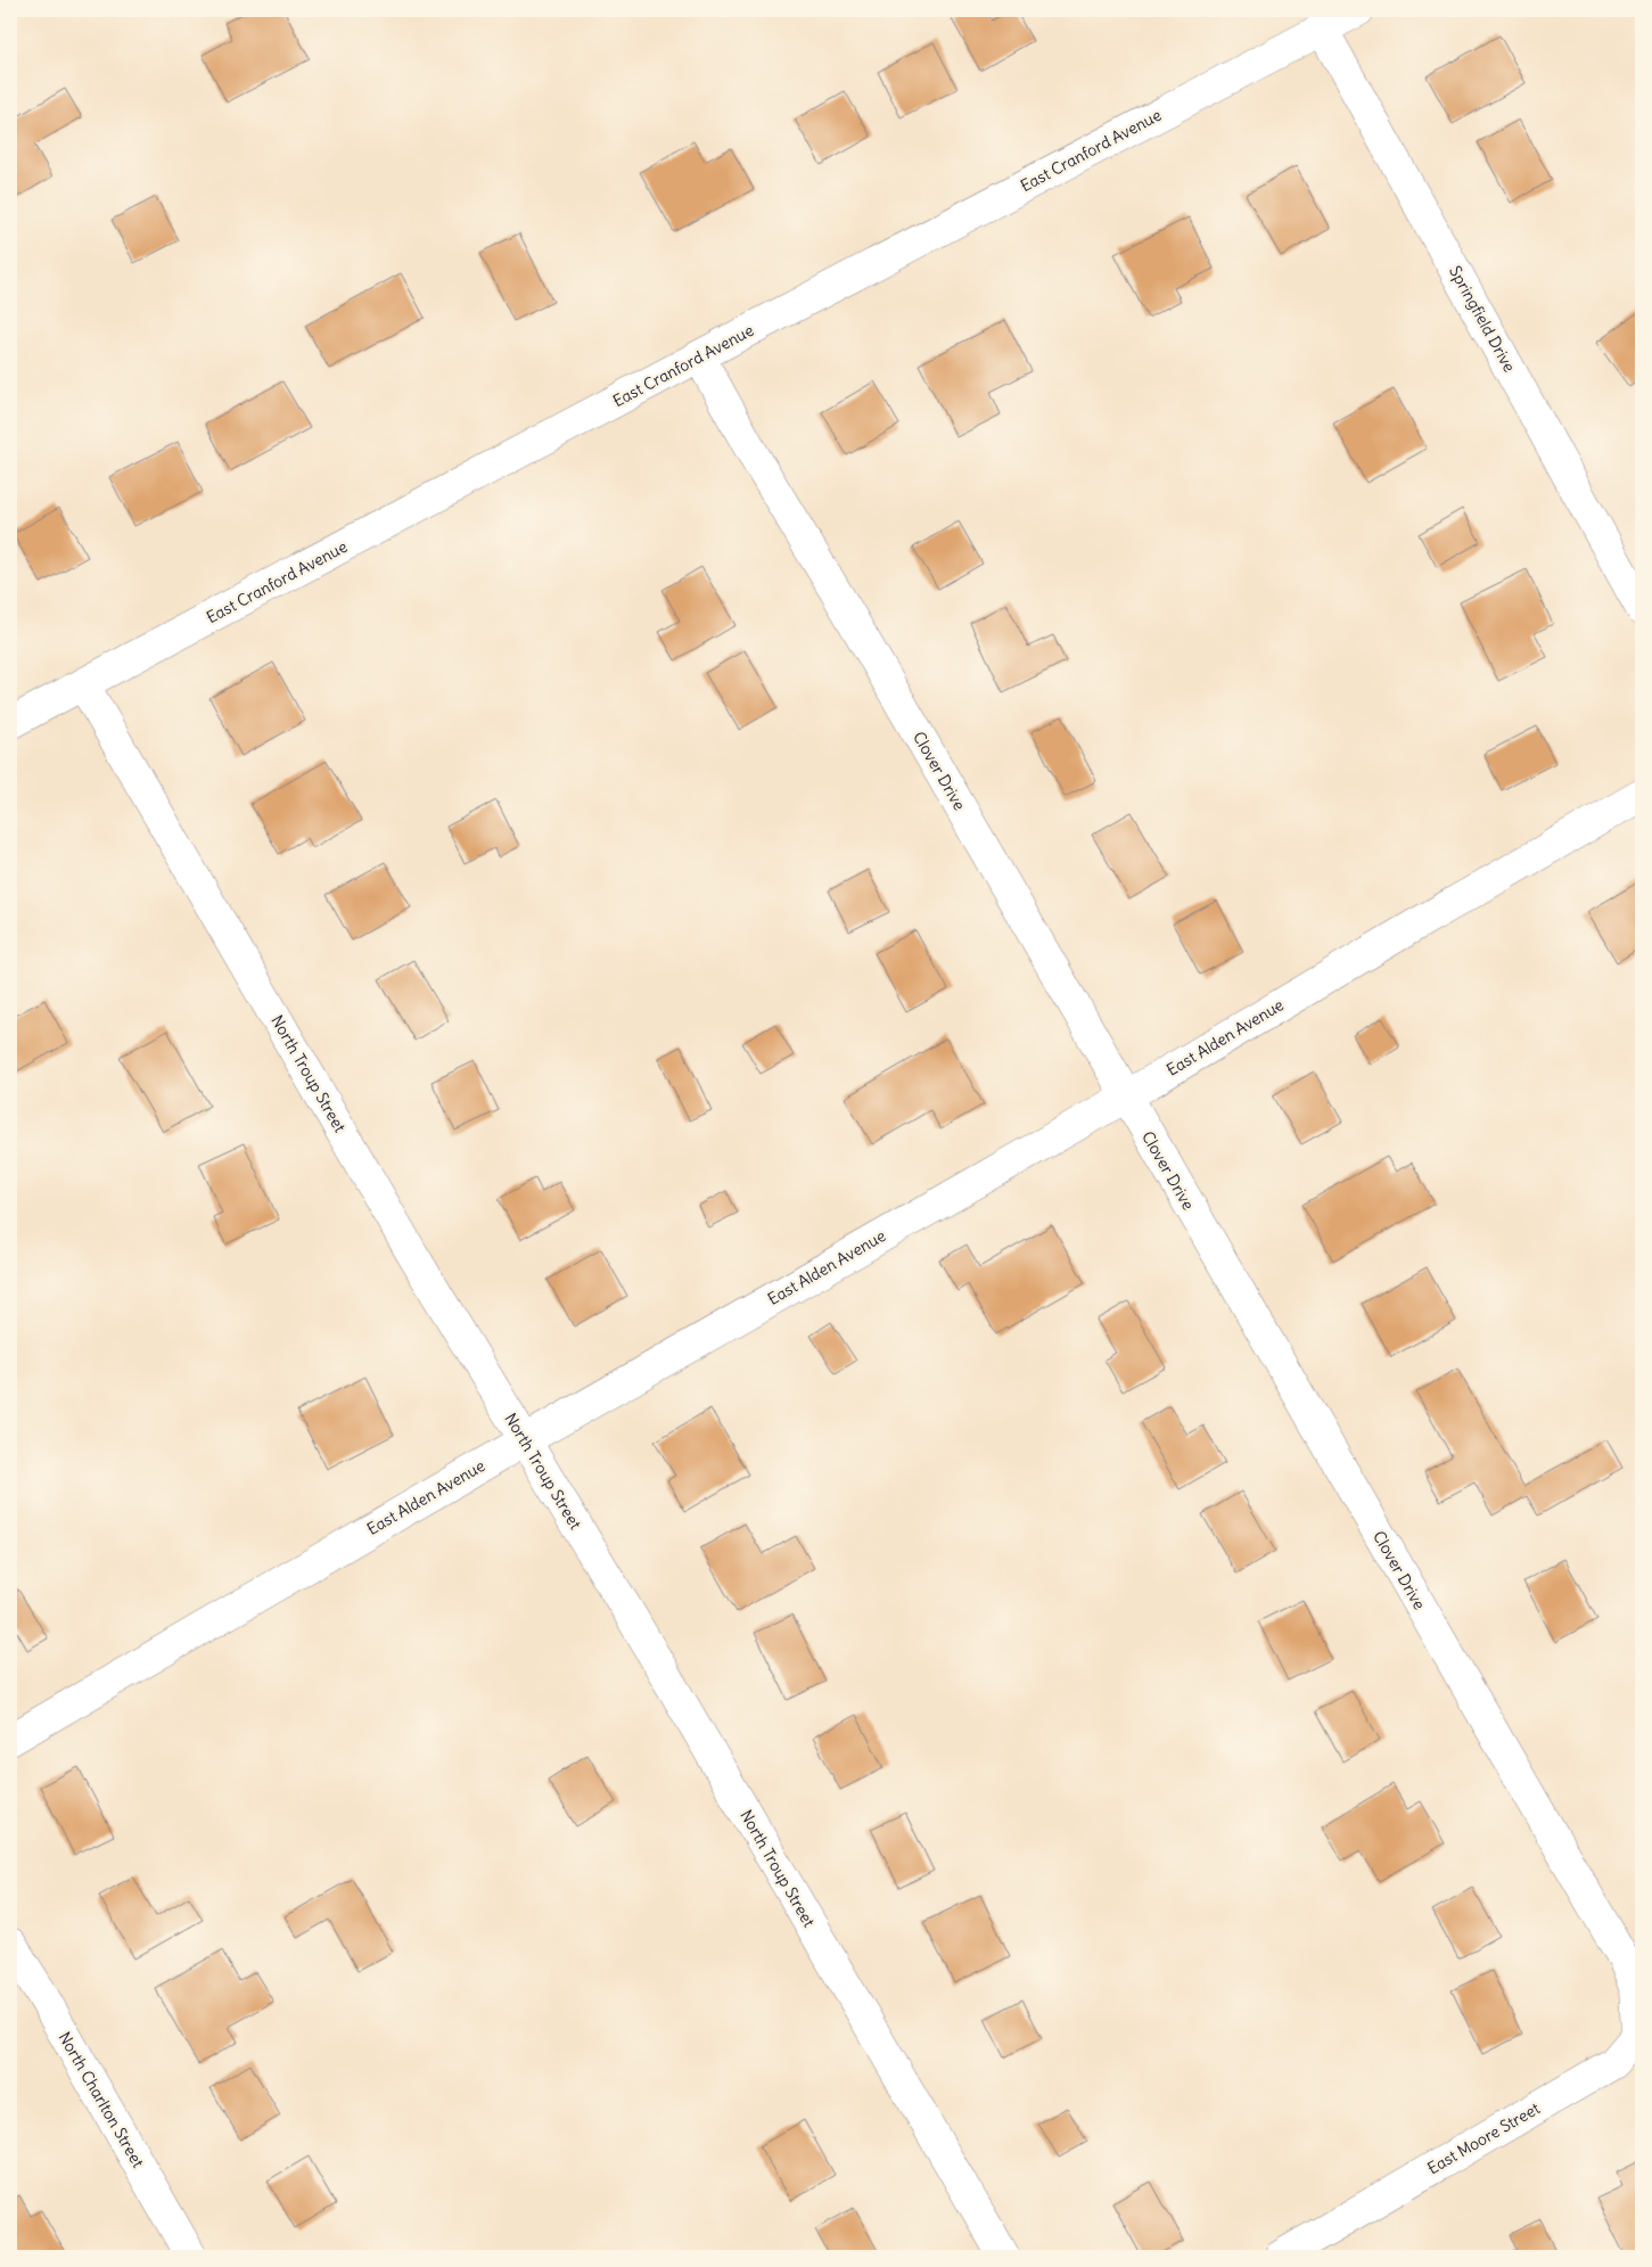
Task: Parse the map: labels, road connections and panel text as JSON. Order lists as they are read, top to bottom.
{
  "streets": {
    "street": [
      "East Cranford Avenue",
      "Springfield Drive",
      "Clover Drive",
      "East Alden Avenue",
      "North Troup Street",
      "North Charlton Street",
      "East Moore Street"
    ]
  },
  "crossings": [
    ["East Cranford Avenue", "Springfield Drive"],
    ["East Cranford Avenue", "Clover Drive"],
    ["East Cranford Avenue", "North Troup Street"],
    ["Clover Drive", "East Alden Avenue"],
    ["Clover Drive", "East Moore Street"],
    ["East Alden Avenue", "North Troup Street"]
  ]
}
